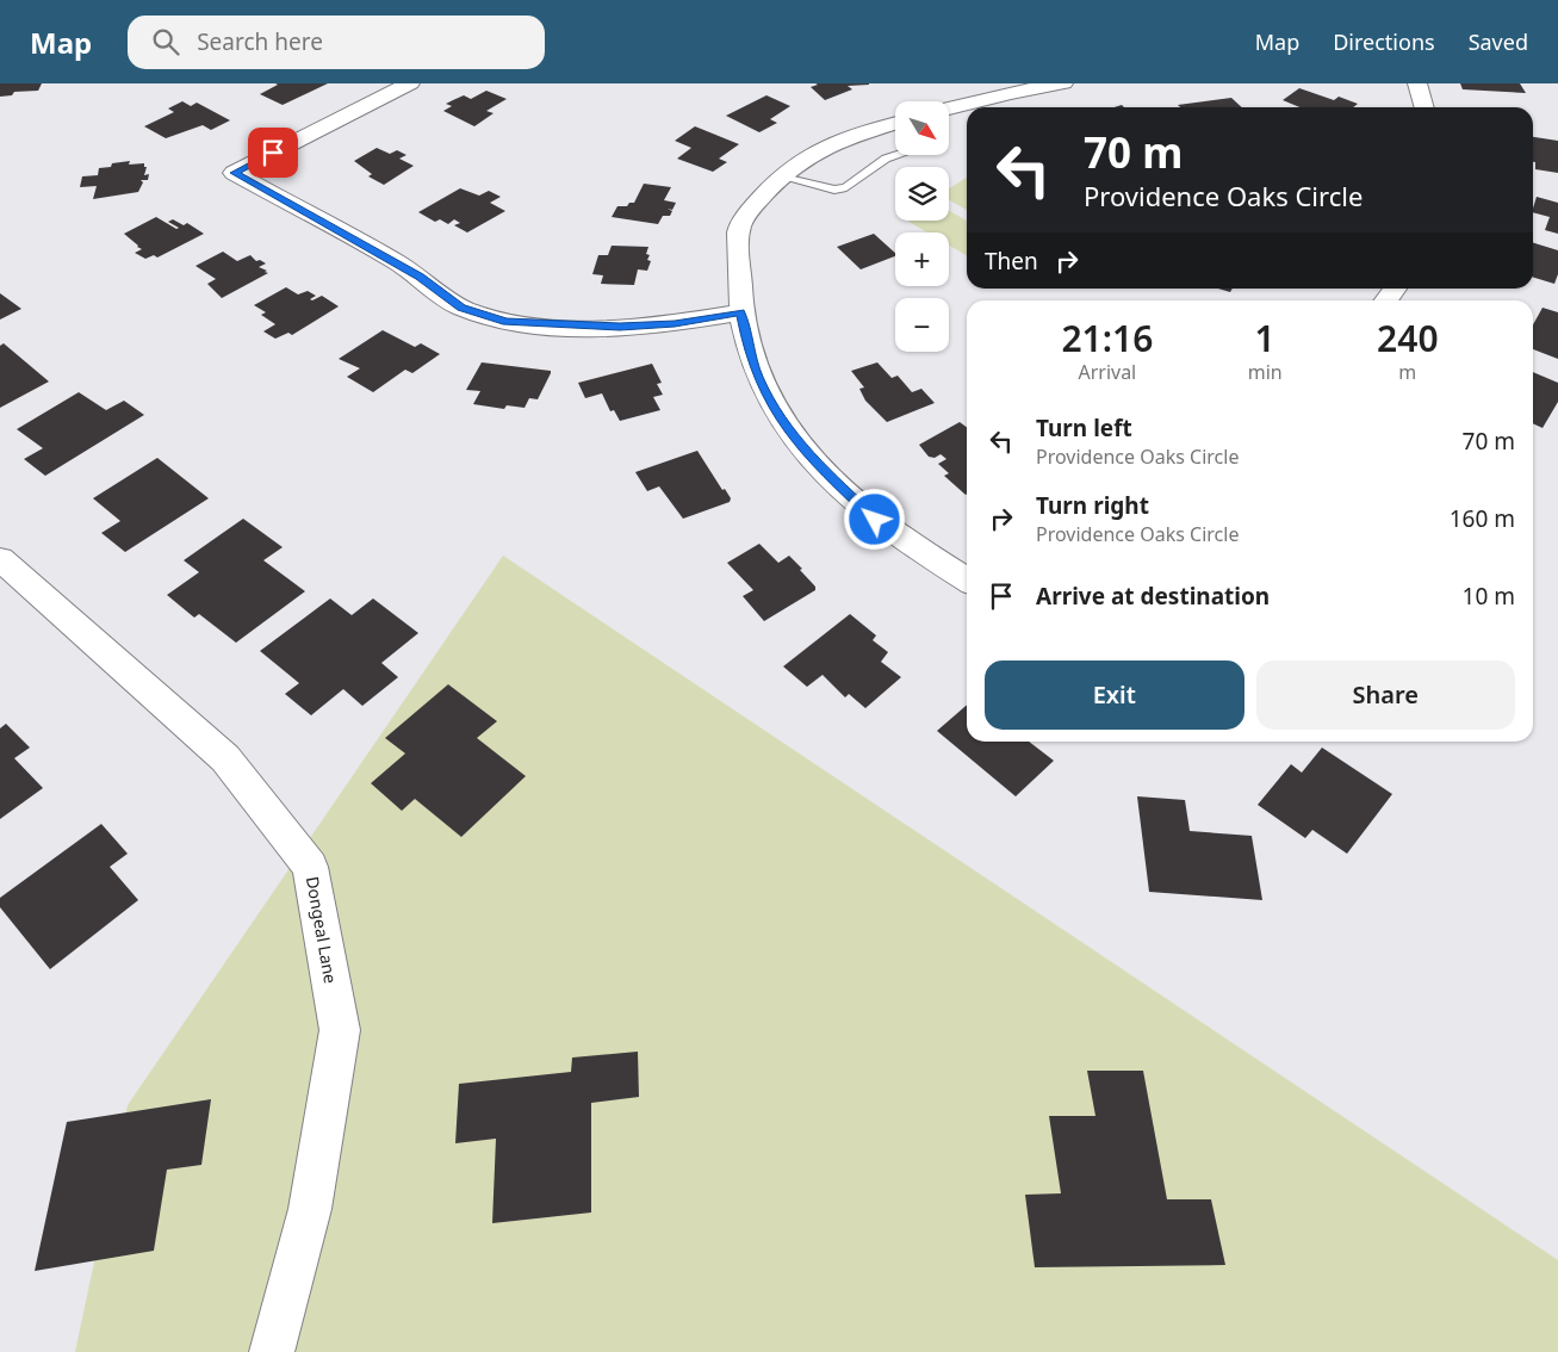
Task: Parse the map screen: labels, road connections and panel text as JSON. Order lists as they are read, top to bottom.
{
  "streets": {
    "street": ["Dongeal Lane"]
  },
  "north": "bottom right",
  "page": {
    "header": "Map",
    "search": "Search here",
    "nav": ["Map", "Directions", "Saved"],
    "map_buttons": ["+", "−"],
    "turn": ["70 m", "Providence Oaks Circle"],
    "then": "Then",
    "eta": [
      "21:16",
      "Arrival",
      "1",
      "min",
      "240",
      "m"
    ],
    "list": [
      {
        "name": "Turn left",
        "note": "Providence Oaks Circle",
        "value": "70 m"
      },
      {
        "name": "Turn right",
        "note": "Providence Oaks Circle",
        "value": "160 m"
      },
      {
        "name": "Arrive at destination",
        "value": "10 m"
      }
    ],
    "buttons": ["Exit", "Share"]
  }
}
